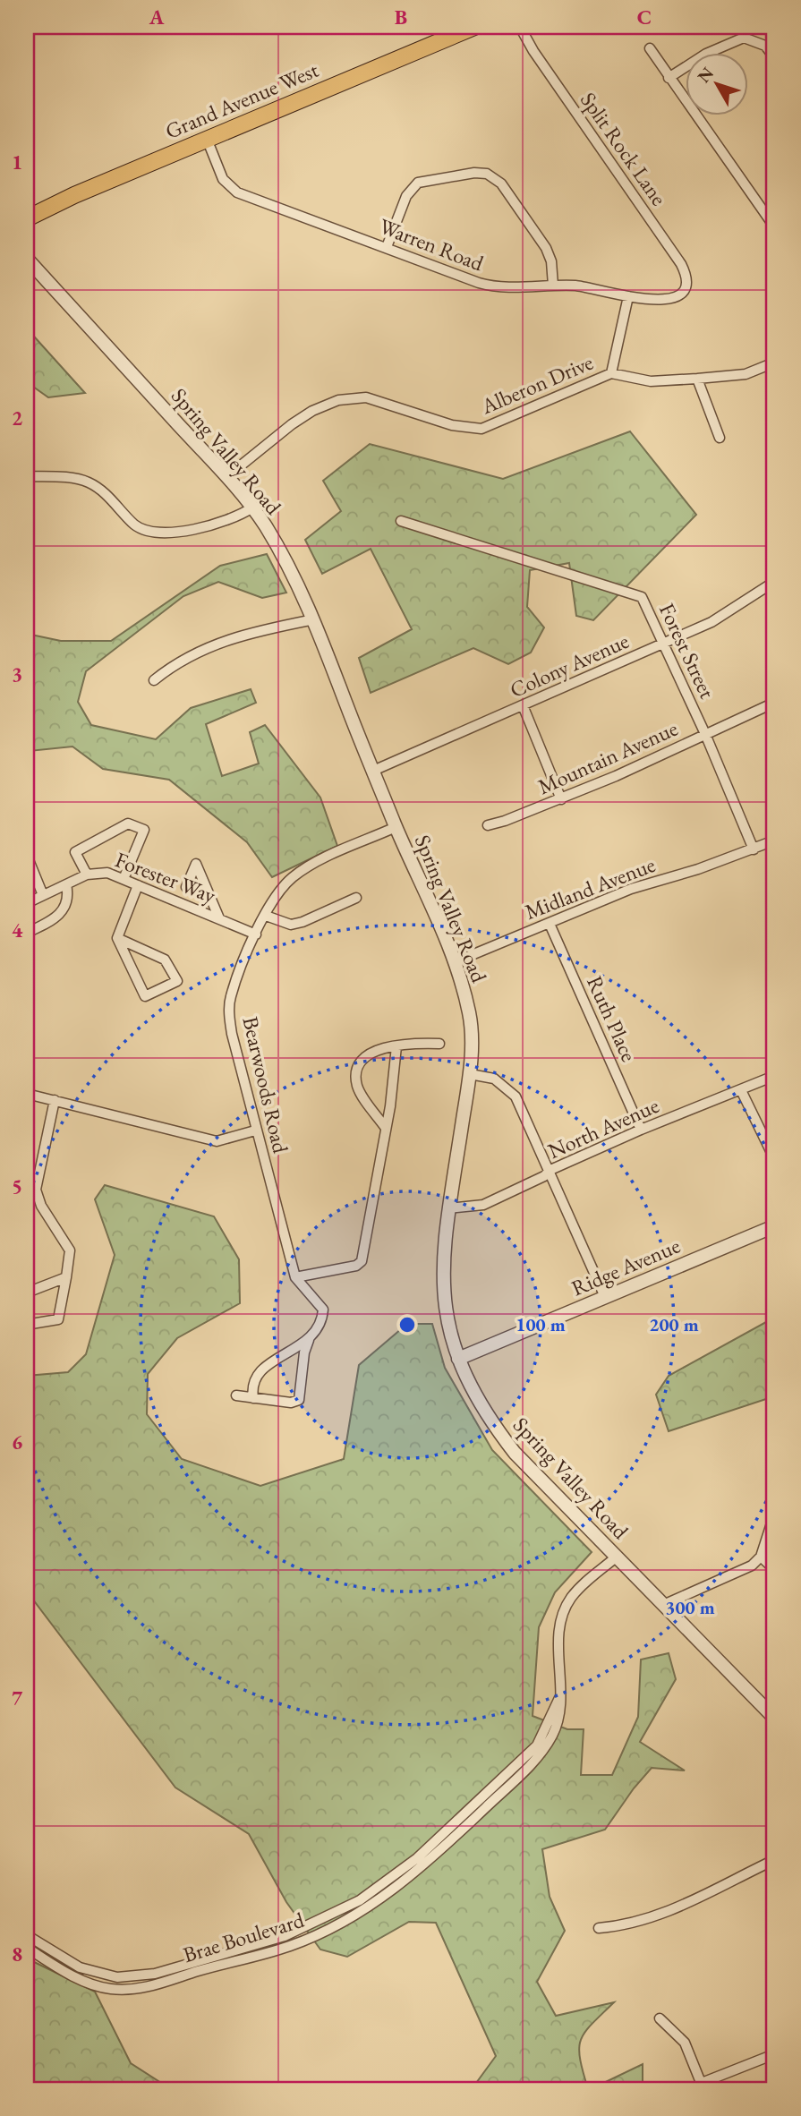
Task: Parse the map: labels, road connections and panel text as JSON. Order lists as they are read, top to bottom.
{
  "streets": {
    "main road": ["Grand Avenue West"],
    "street": [
      "Split Rock Lane",
      "Warren Road",
      "Alberon Drive",
      "Spring Valley Road",
      "Forest Street",
      "Colony Avenue",
      "Mountain Avenue",
      "Forester Way",
      "Midland Avenue",
      "Ruth Place",
      "Bearwoods Road",
      "North Avenue",
      "Ridge Avenue",
      "Brae Boulevard"
    ]
  },
  "crossings": [
    ["Grand Avenue West", "Warren Road"],
    ["Split Rock Lane", "Warren Road"],
    ["Alberon Drive", "Spring Valley Road"],
    ["Spring Valley Road", "Colony Avenue"],
    ["Spring Valley Road", "Midland Avenue"],
    ["Spring Valley Road", "Bearwoods Road"],
    ["Spring Valley Road", "North Avenue"],
    ["Spring Valley Road", "Ridge Avenue"],
    ["Spring Valley Road", "Brae Boulevard"],
    ["Forest Street", "Colony Avenue"],
    ["Forest Street", "Mountain Avenue"],
    ["Forest Street", "Midland Avenue"],
    ["Forester Way", "Bearwoods Road"],
    ["Midland Avenue", "Ruth Place"],
    ["Ruth Place", "North Avenue"]
  ],
  "north": "top left",
  "grid": {
    "columns": ["A", "B", "C"],
    "rows": [
      "1",
      "2",
      "3",
      "4",
      "5",
      "6",
      "7",
      "8"
    ]
  },
  "rings": ["100 m", "200 m", "300 m"]
}
